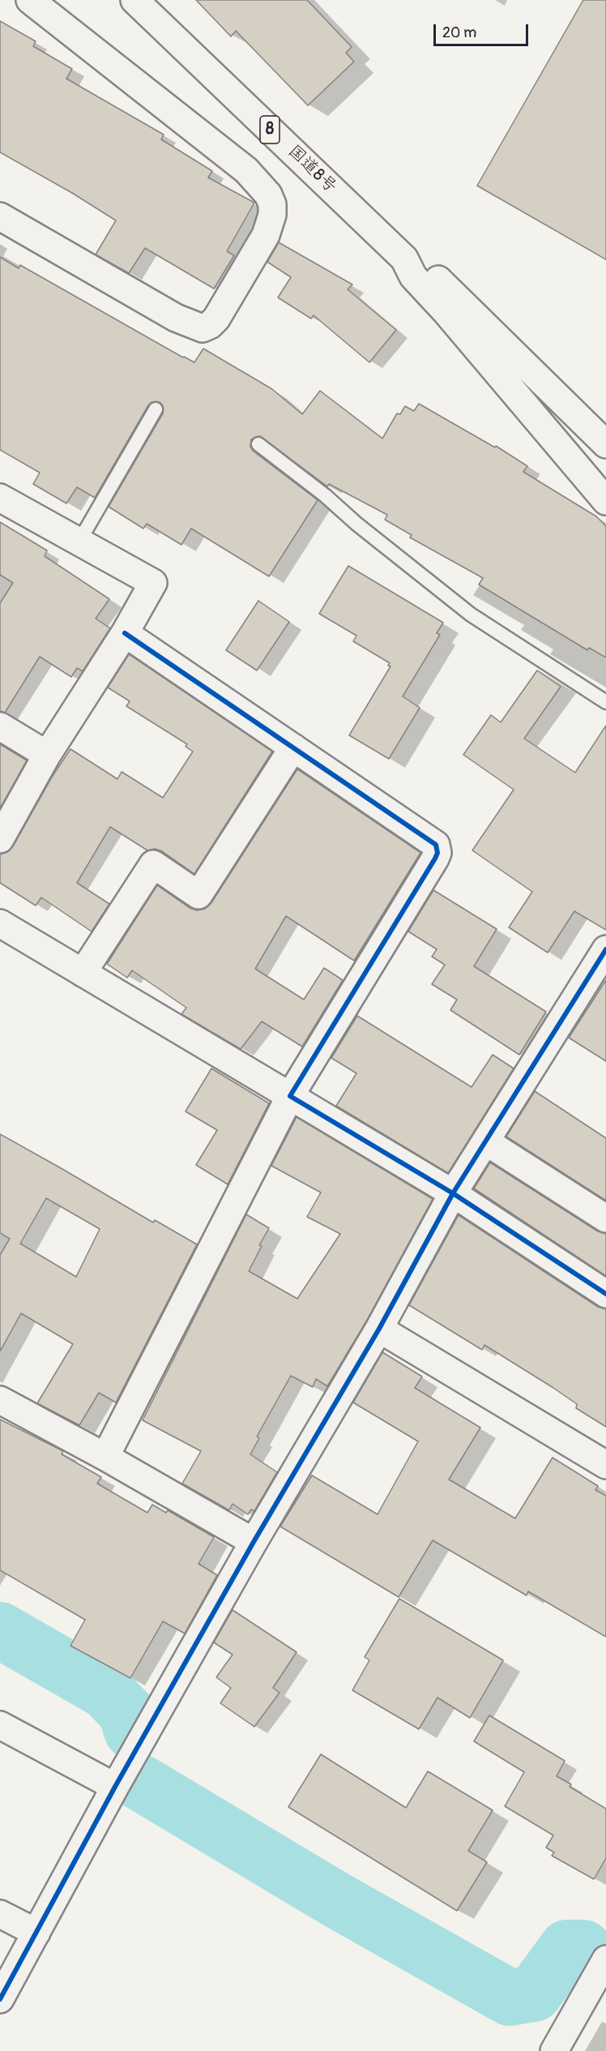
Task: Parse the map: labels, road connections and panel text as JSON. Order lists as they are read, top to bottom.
{
  "streets": {
    "main road": ["8", "国道8号"]
  },
  "scale_bar": "20 m"
}
